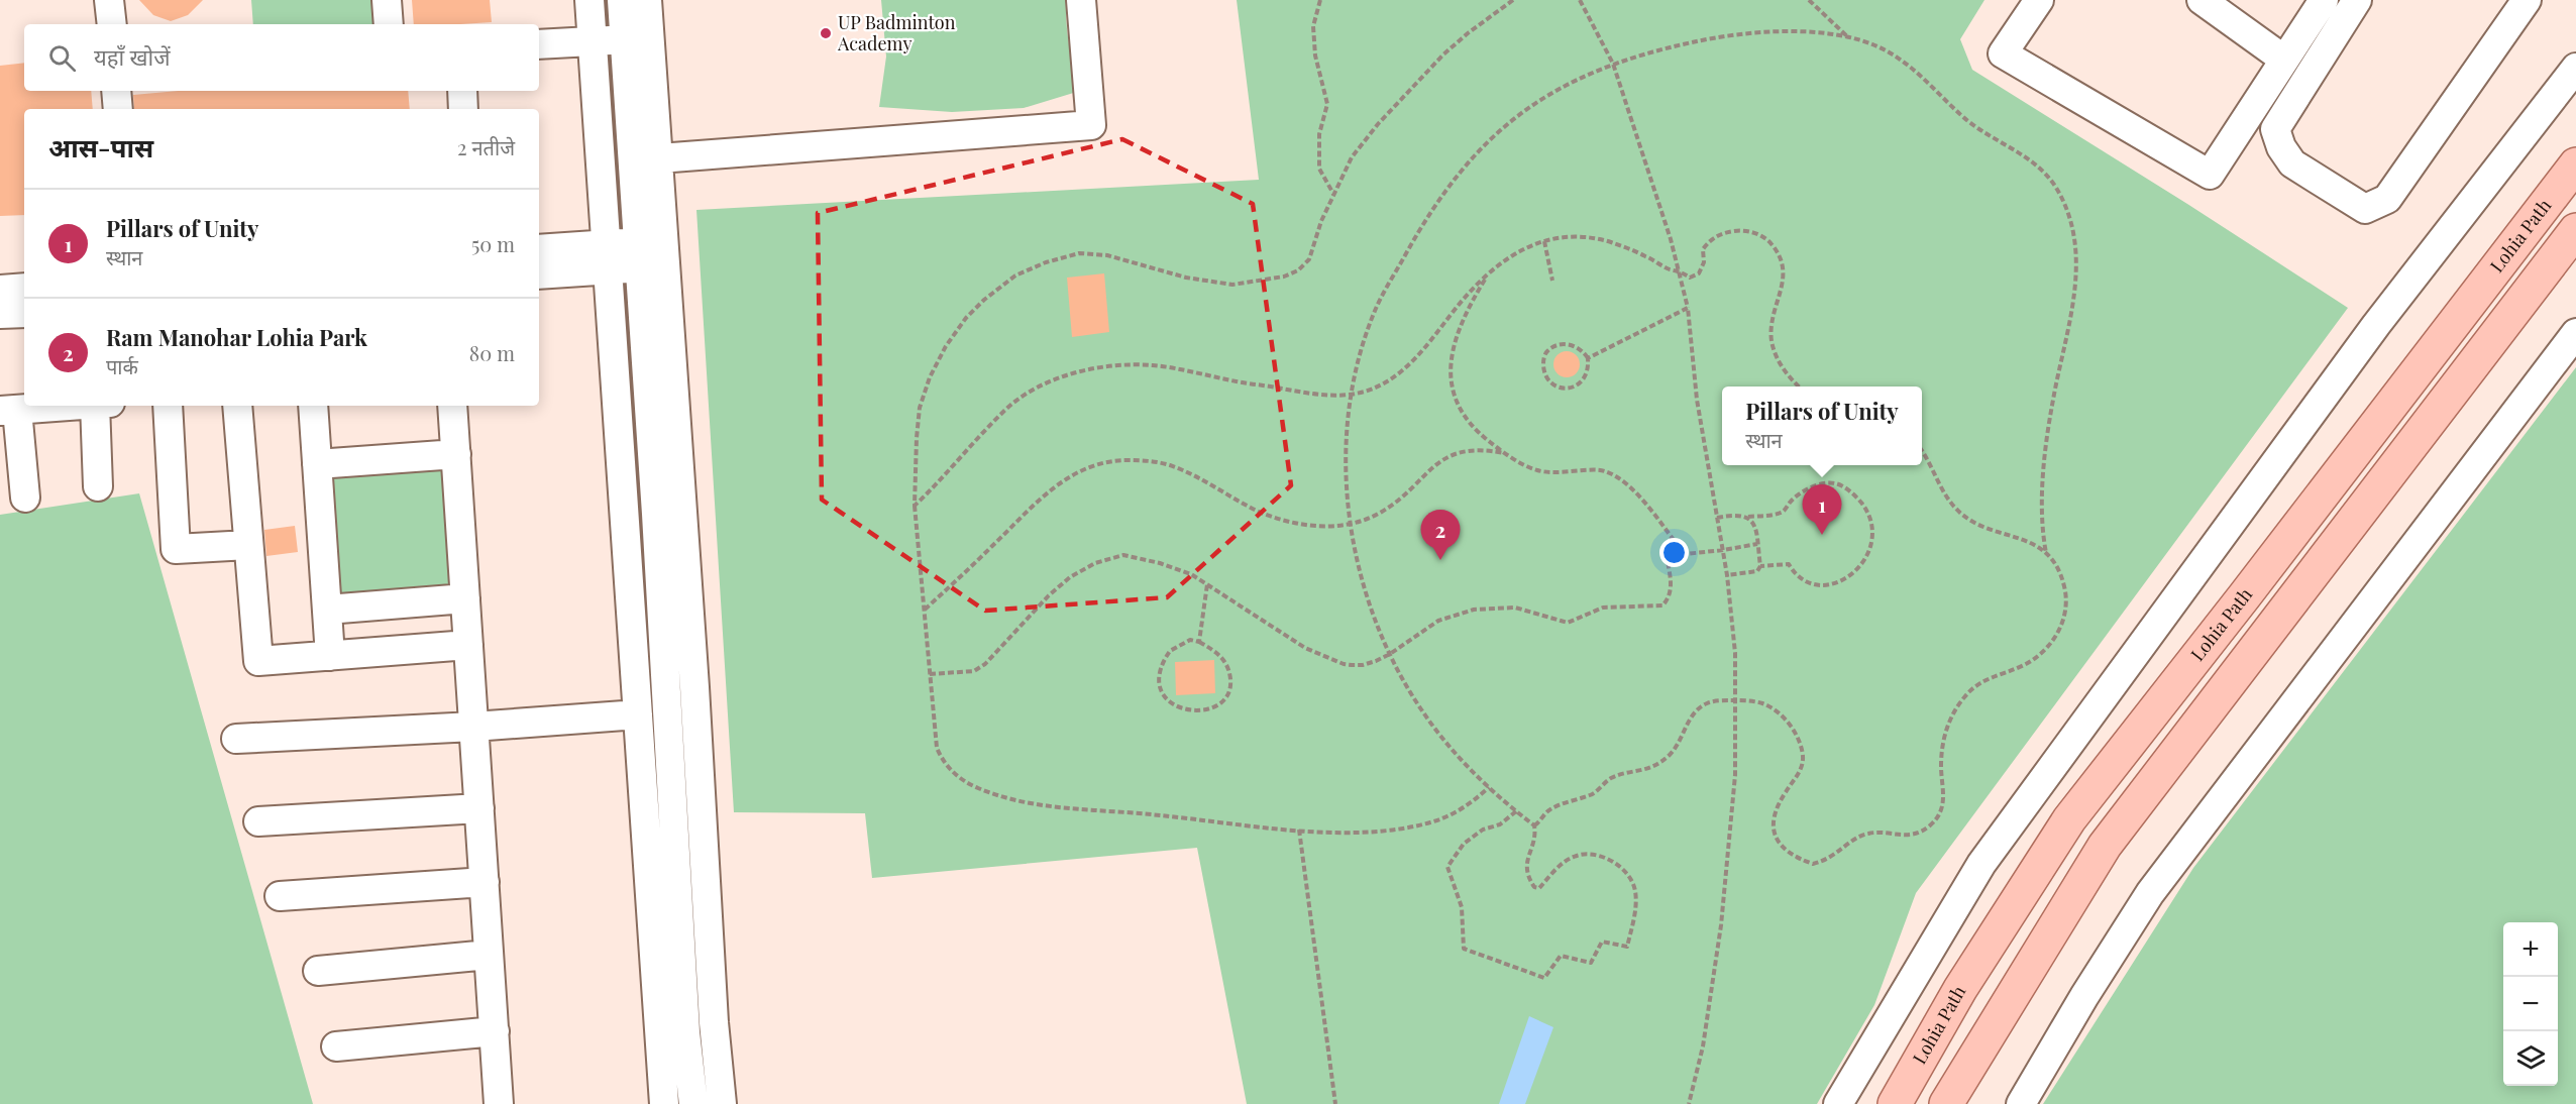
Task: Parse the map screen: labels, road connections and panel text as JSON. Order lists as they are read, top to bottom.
{
  "streets": {
    "main road": ["Lohia Path"]
  },
  "places": ["UP Badminton Academy"],
  "page": {
    "search": "यहाँ खोजें",
    "heading": ["आस-पास", "2 नतीजे"],
    "list": [
      {
        "mark": "1",
        "name": "Pillars of Unity",
        "note": "स्थान",
        "value": "50 m"
      },
      {
        "mark": "2",
        "name": "Ram Manohar Lohia Park",
        "note": "पार्क",
        "value": "80 m"
      }
    ],
    "popup": ["Pillars of Unity", "स्थान"],
    "pins": ["1", "2"],
    "map_buttons": ["+", "−"]
  }
}
